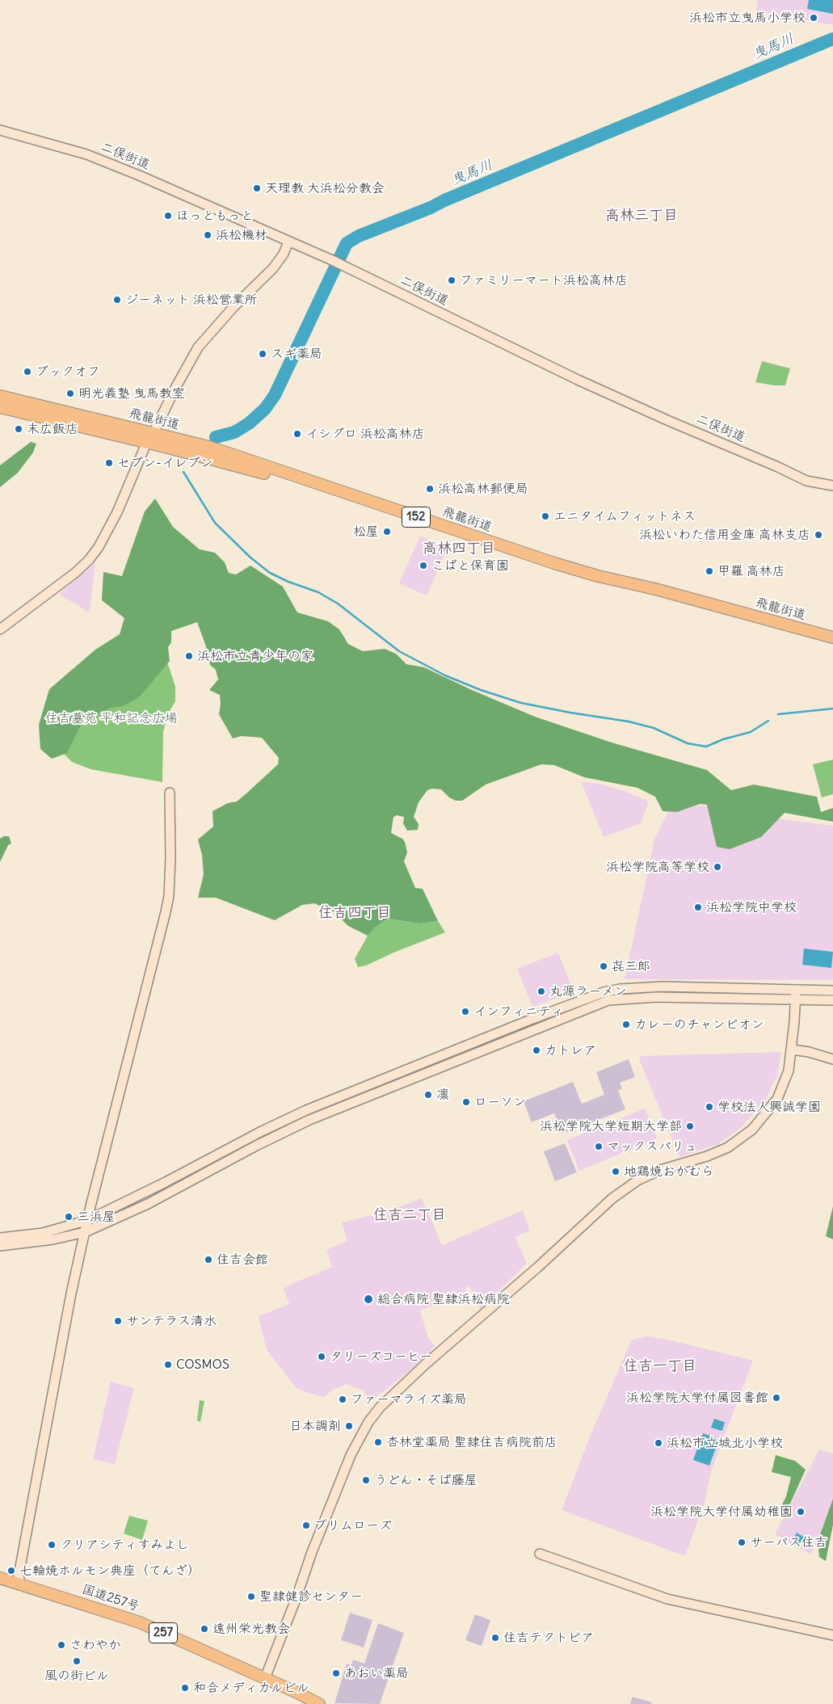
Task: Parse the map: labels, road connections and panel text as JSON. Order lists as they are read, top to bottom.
{
  "streets": {
    "highway": [
      "飛龍街道",
      "152",
      "国道257号",
      "257"
    ],
    "street": ["二俣街道"]
  },
  "districts": [
    "高林三丁目",
    "高林四丁目",
    "住吉四丁目",
    "住吉二丁目",
    "住吉一丁目"
  ],
  "water": ["曳馬川"],
  "parks": ["住吉墓苑 平和記念広場"],
  "places": [
    "浜松市立曳馬小学校",
    "天理教 大浜松分教会",
    "ほっともっと",
    "浜松機材",
    "ファミリーマート浜松高林店",
    "ジーネット 浜松営業所",
    "スギ薬局",
    "ブックオフ",
    "明光義塾 曳馬教室",
    "末広飯店",
    "イシグロ 浜松高林店",
    "セブン-イレブン",
    "浜松高林郵便局",
    "エニタイムフィットネス",
    "松屋",
    "浜松いわた信用金庫 高林支店",
    "こばと保育園",
    "甲羅 高林店",
    "浜松市立青少年の家",
    "浜松学院高等学校",
    "浜松学院中学校",
    "㐂三郎",
    "丸源ラーメン",
    "インフィニティ",
    "カレーのチャンピオン",
    "カトレア",
    "凛",
    "ローソン",
    "学校法人興誠学園",
    "浜松学院大学短期大学部",
    "マックスバリュ",
    "地鶏焼おかむら",
    "三浜屋",
    "住吉会館",
    "総合病院 聖隷浜松病院",
    "サンテラス清水",
    "タリーズコーヒー",
    "COSMOS",
    "浜松学院大学付属図書館",
    "ファーマライズ薬局",
    "日本調剤",
    "杏林堂薬局 聖隷住吉病院前店",
    "浜松市立城北小学校",
    "うどん・そば藤屋",
    "浜松学院大学付属幼稚園",
    "プリムローズ",
    "サーパス住吉",
    "クリアシティすみよし",
    "七輪焼ホルモン典座（てんざ）",
    "聖隷健診センター",
    "遠州栄光教会",
    "住吉テクトピア",
    "さわやか",
    "風の街ビル",
    "あおい薬局",
    "和合メディカルビル"
  ]
}
